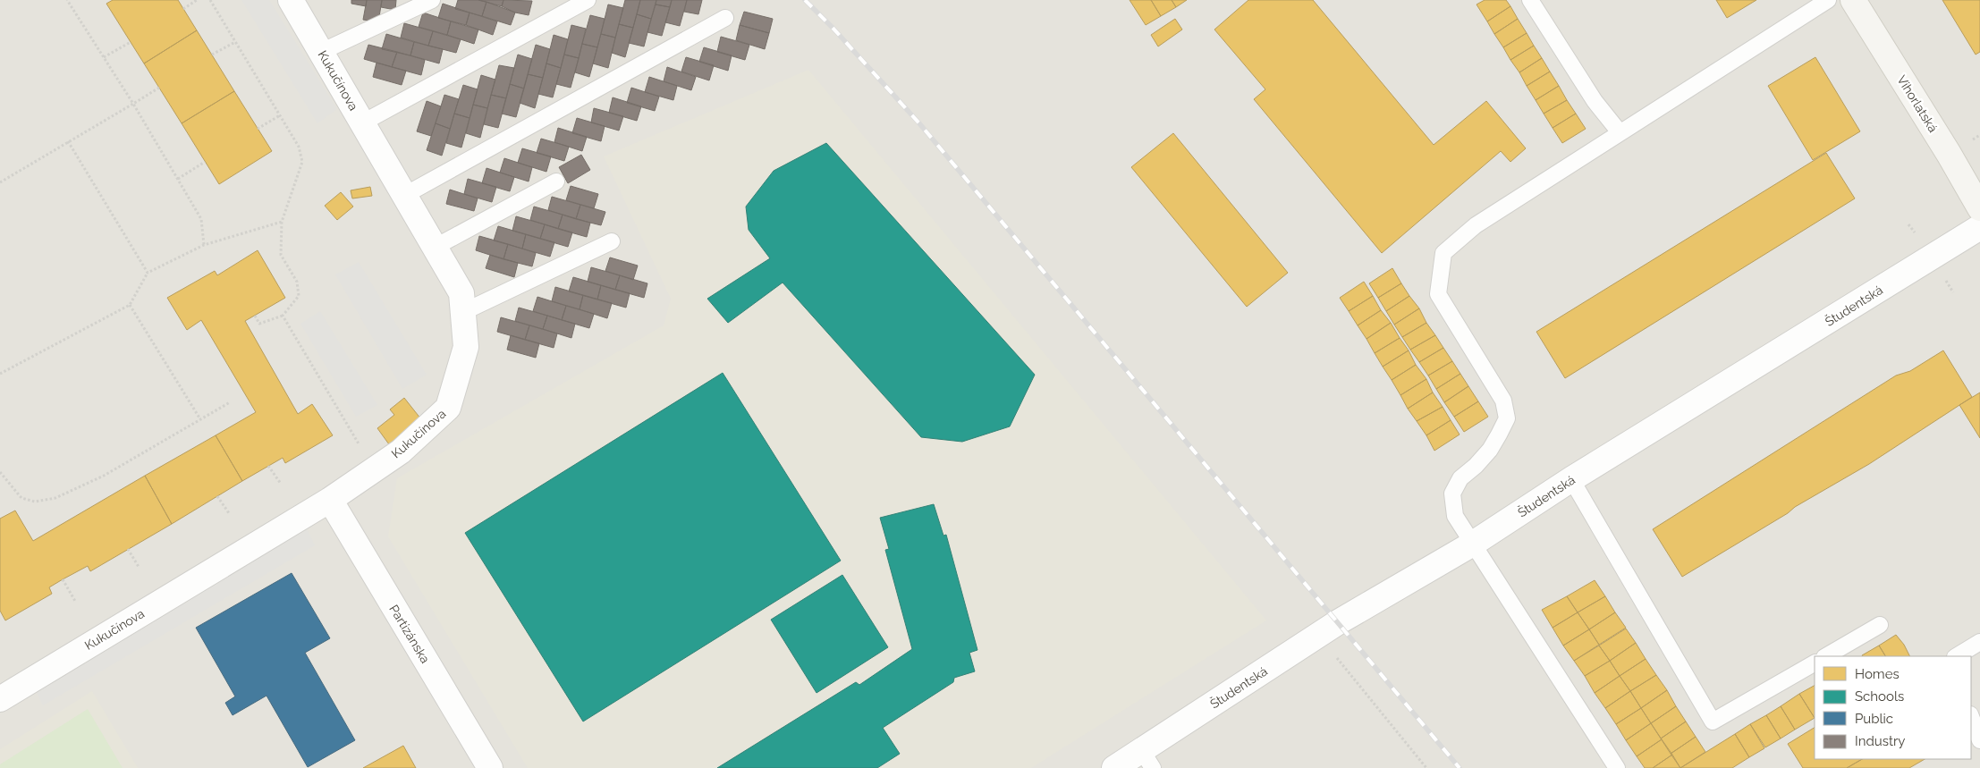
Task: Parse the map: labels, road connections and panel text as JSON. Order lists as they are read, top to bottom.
{
  "streets": {
    "main road": ["Vihorlatská"],
    "street": ["Kukučínova", "Študentská", "Partizánska"]
  },
  "crossings": [
    ["Kukučínova", "Partizánska"]
  ],
  "legend": [
    "Homes",
    "Schools",
    "Public",
    "Industry"
  ]
}
